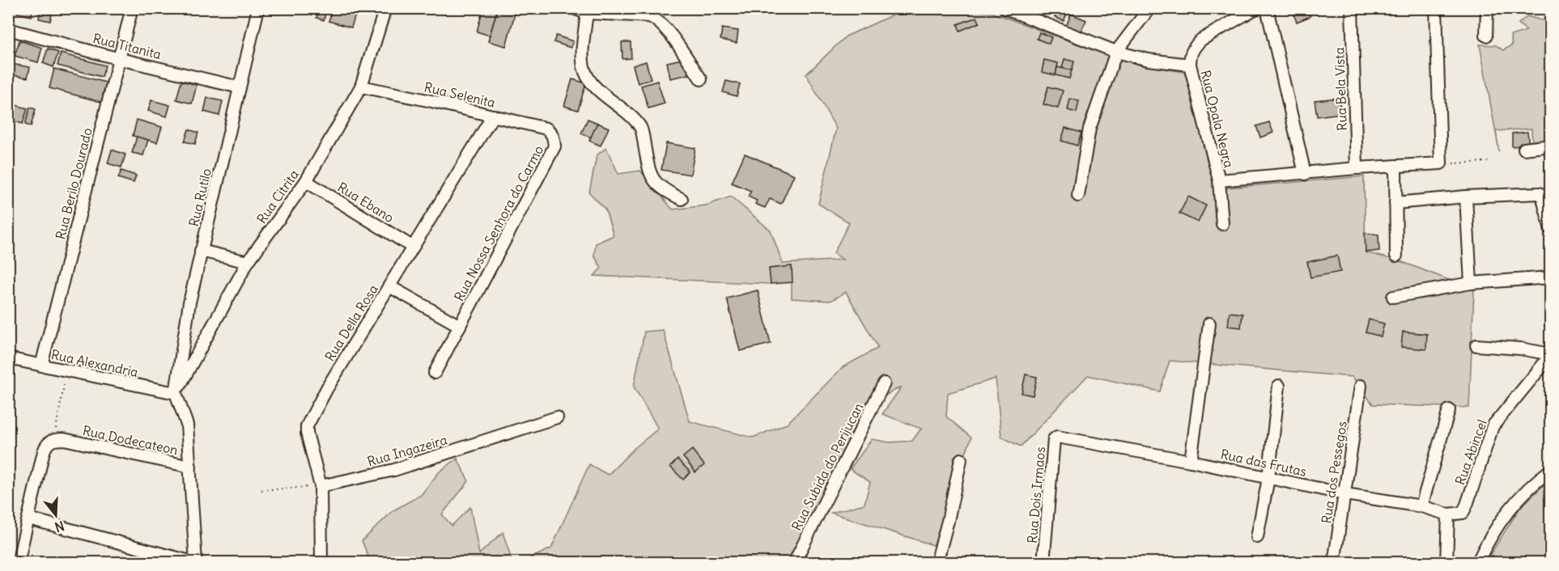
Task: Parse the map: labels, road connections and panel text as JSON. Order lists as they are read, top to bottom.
{
  "streets": {
    "street": [
      "Rua Titanita",
      "Rua Bela Vista",
      "Rua Selenita",
      "Rua Opala Negra",
      "Rua Berilo Dourado",
      "Rua Citrita",
      "Rua Rutilo",
      "Rua Ebano",
      "Rua Nossa Senhora do Carmo",
      "Rua Della Rosa",
      "Rua Alexandria",
      "Rua Dodecateon",
      "Rua Ingazeira",
      "Rua Abincel",
      "Rua das Frutas",
      "Rua Subida do Perijucan",
      "Rua dos Pessegos",
      "Rua Dois Irmaos"
    ]
  },
  "crossings": [
    ["Rua Titanita", "Rua Berilo Dourado"],
    ["Rua Titanita", "Rua Rutilo"],
    ["Rua Selenita", "Rua Citrita"],
    ["Rua Selenita", "Rua Nossa Senhora do Carmo"],
    ["Rua Selenita", "Rua Della Rosa"],
    ["Rua Berilo Dourado", "Rua Alexandria"],
    ["Rua Citrita", "Rua Rutilo"],
    ["Rua Citrita", "Rua Ebano"],
    ["Rua Citrita", "Rua Alexandria"],
    ["Rua Rutilo", "Rua Alexandria"],
    ["Rua Ebano", "Rua Della Rosa"],
    ["Rua Della Rosa", "Rua Ingazeira"],
    ["Rua Abincel", "Rua das Frutas"],
    ["Rua das Frutas", "Rua dos Pessegos"],
    ["Rua das Frutas", "Rua Dois Irmaos"]
  ],
  "north": "bottom"
}
